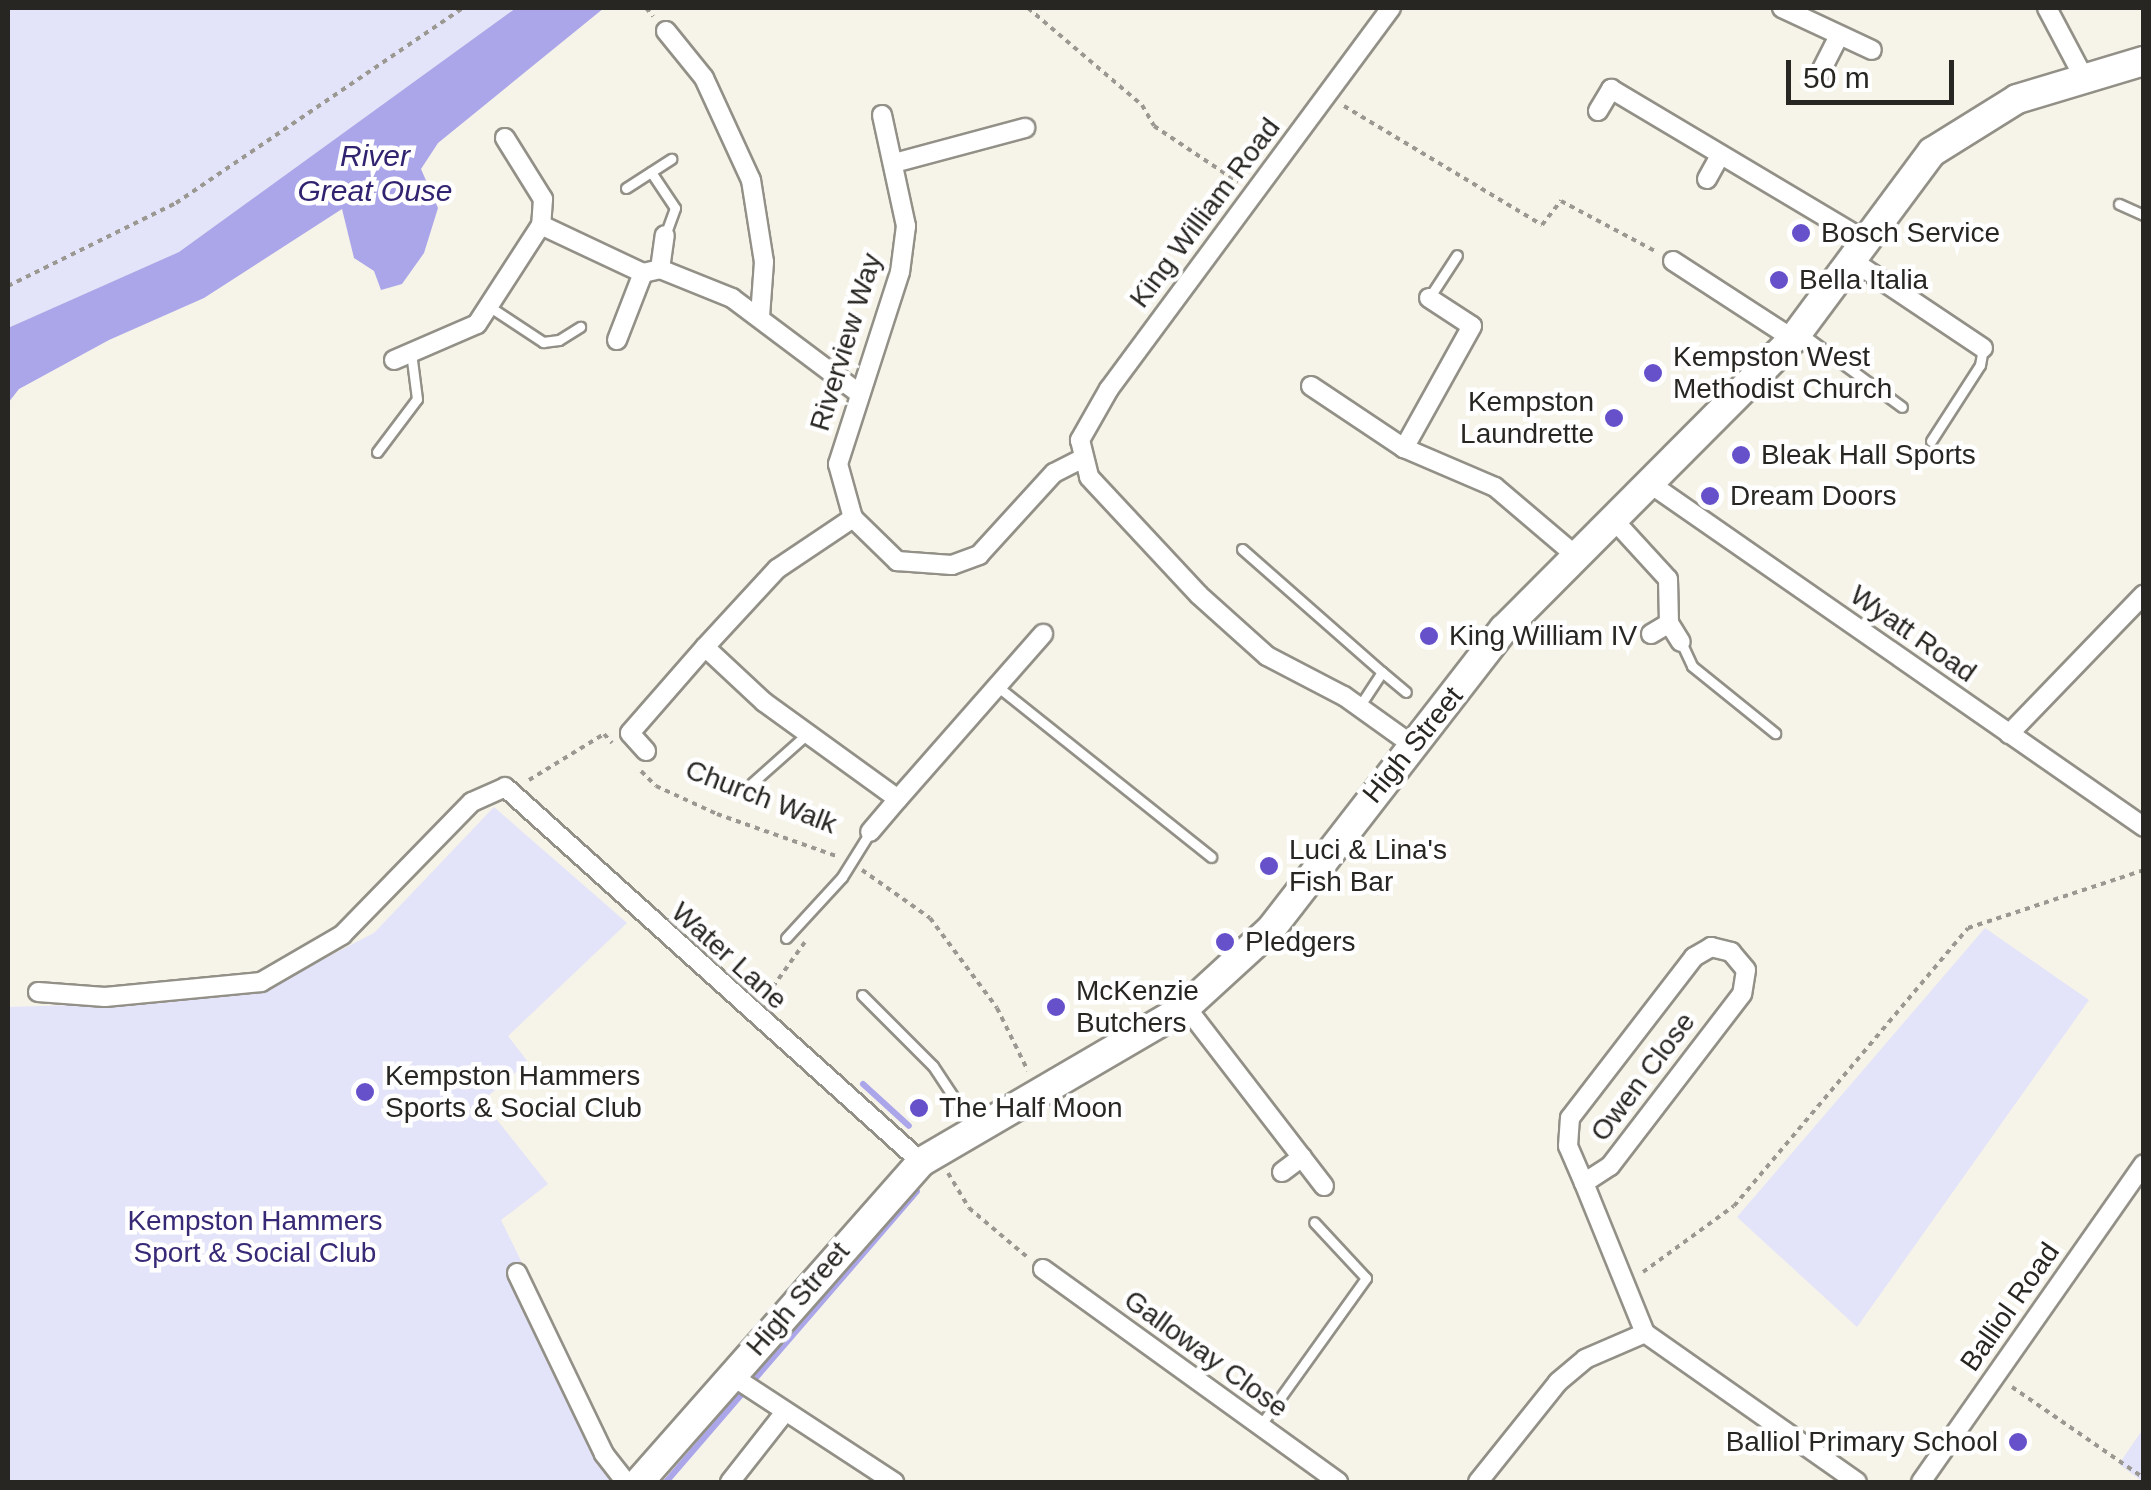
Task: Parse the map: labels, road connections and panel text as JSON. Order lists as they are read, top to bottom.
{
  "streets": {
    "main road": ["High Street"],
    "street": [
      "King William Road",
      "Riverview Way",
      "Wyatt Road",
      "Water Lane",
      "Owen Close",
      "Balliol Road",
      "Galloway Close"
    ],
    "path": ["Church Walk"]
  },
  "crossings": [
    ["Wyatt Road", "High Street"],
    ["High Street", "Church Walk"],
    ["High Street", "Water Lane"]
  ],
  "water": ["River Great Ouse"],
  "parks": ["Kempston Hammers Sport & Social Club"],
  "places": [
    "Bosch Service",
    "Bella Italia",
    "Kempston West Methodist Church",
    "Kempston Laundrette",
    "Bleak Hall Sports",
    "Dream Doors",
    "King William IV",
    "Luci & Lina's Fish Bar",
    "Pledgers",
    "McKenzie Butchers",
    "Kempston Hammers Sports & Social Club",
    "The Half Moon",
    "Balliol Primary School"
  ],
  "scale_bar": "50 m"
}
